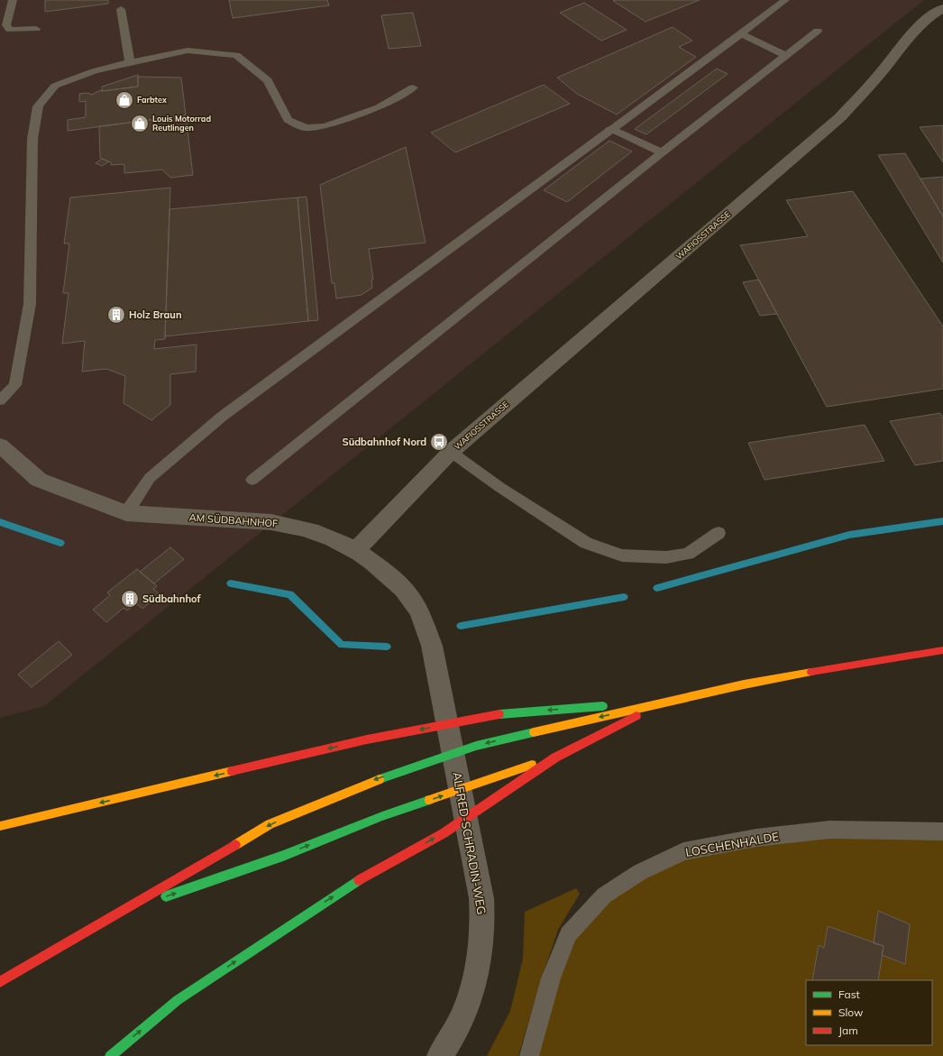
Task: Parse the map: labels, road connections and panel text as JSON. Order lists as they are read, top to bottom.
{
  "streets": {
    "street": ["WAFIOSSTRASSE", "AM SÜDBAHNHOF", "ALFRED-SCHRADIN-WEG"],
    "lane": ["LOSCHENHALDE"]
  },
  "crossings": [
    ["WAFIOSSTRASSE", "AM SÜDBAHNHOF"],
    ["AM SÜDBAHNHOF", "ALFRED-SCHRADIN-WEG"]
  ],
  "places": {
    "shop": ["Farbtex", "Louis Motorrad Reutlingen"],
    "building": ["Holz Braun", "Südbahnhof"],
    "bus stop": ["Südbahnhof Nord"]
  },
  "legend": ["Fast", "Slow", "Jam"]
}
